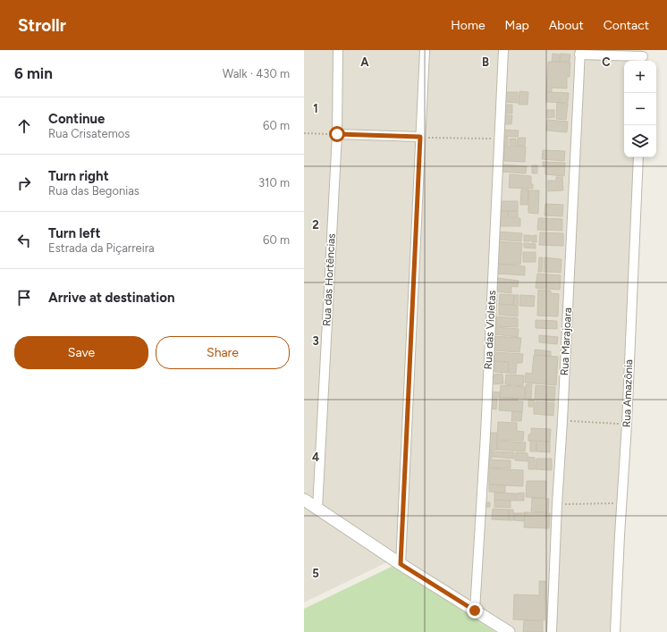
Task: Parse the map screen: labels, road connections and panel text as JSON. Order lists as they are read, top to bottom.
{
  "streets": {
    "street": [
      "Rua das Hortências",
      "Rua das Violetas",
      "Rua Marajoara",
      "Rua Amazônia"
    ]
  },
  "page": {
    "header": "Strollr",
    "nav": [
      "Home",
      "Map",
      "About",
      "Contact"
    ],
    "heading": ["6 min", "Walk · 430 m"],
    "map_buttons": ["+", "−"],
    "list": [
      ["Continue", "Rua Crisatemos", "60 m"],
      ["Turn right", "Rua das Begonias", "310 m"],
      ["Turn left", "Estrada da Piçarreira", "60 m"],
      "Arrive at destination"
    ],
    "buttons": ["Save", "Share"]
  },
  "grid": {
    "columns": ["A", "B", "C"],
    "rows": [
      "1",
      "2",
      "3",
      "4",
      "5"
    ]
  }
}
